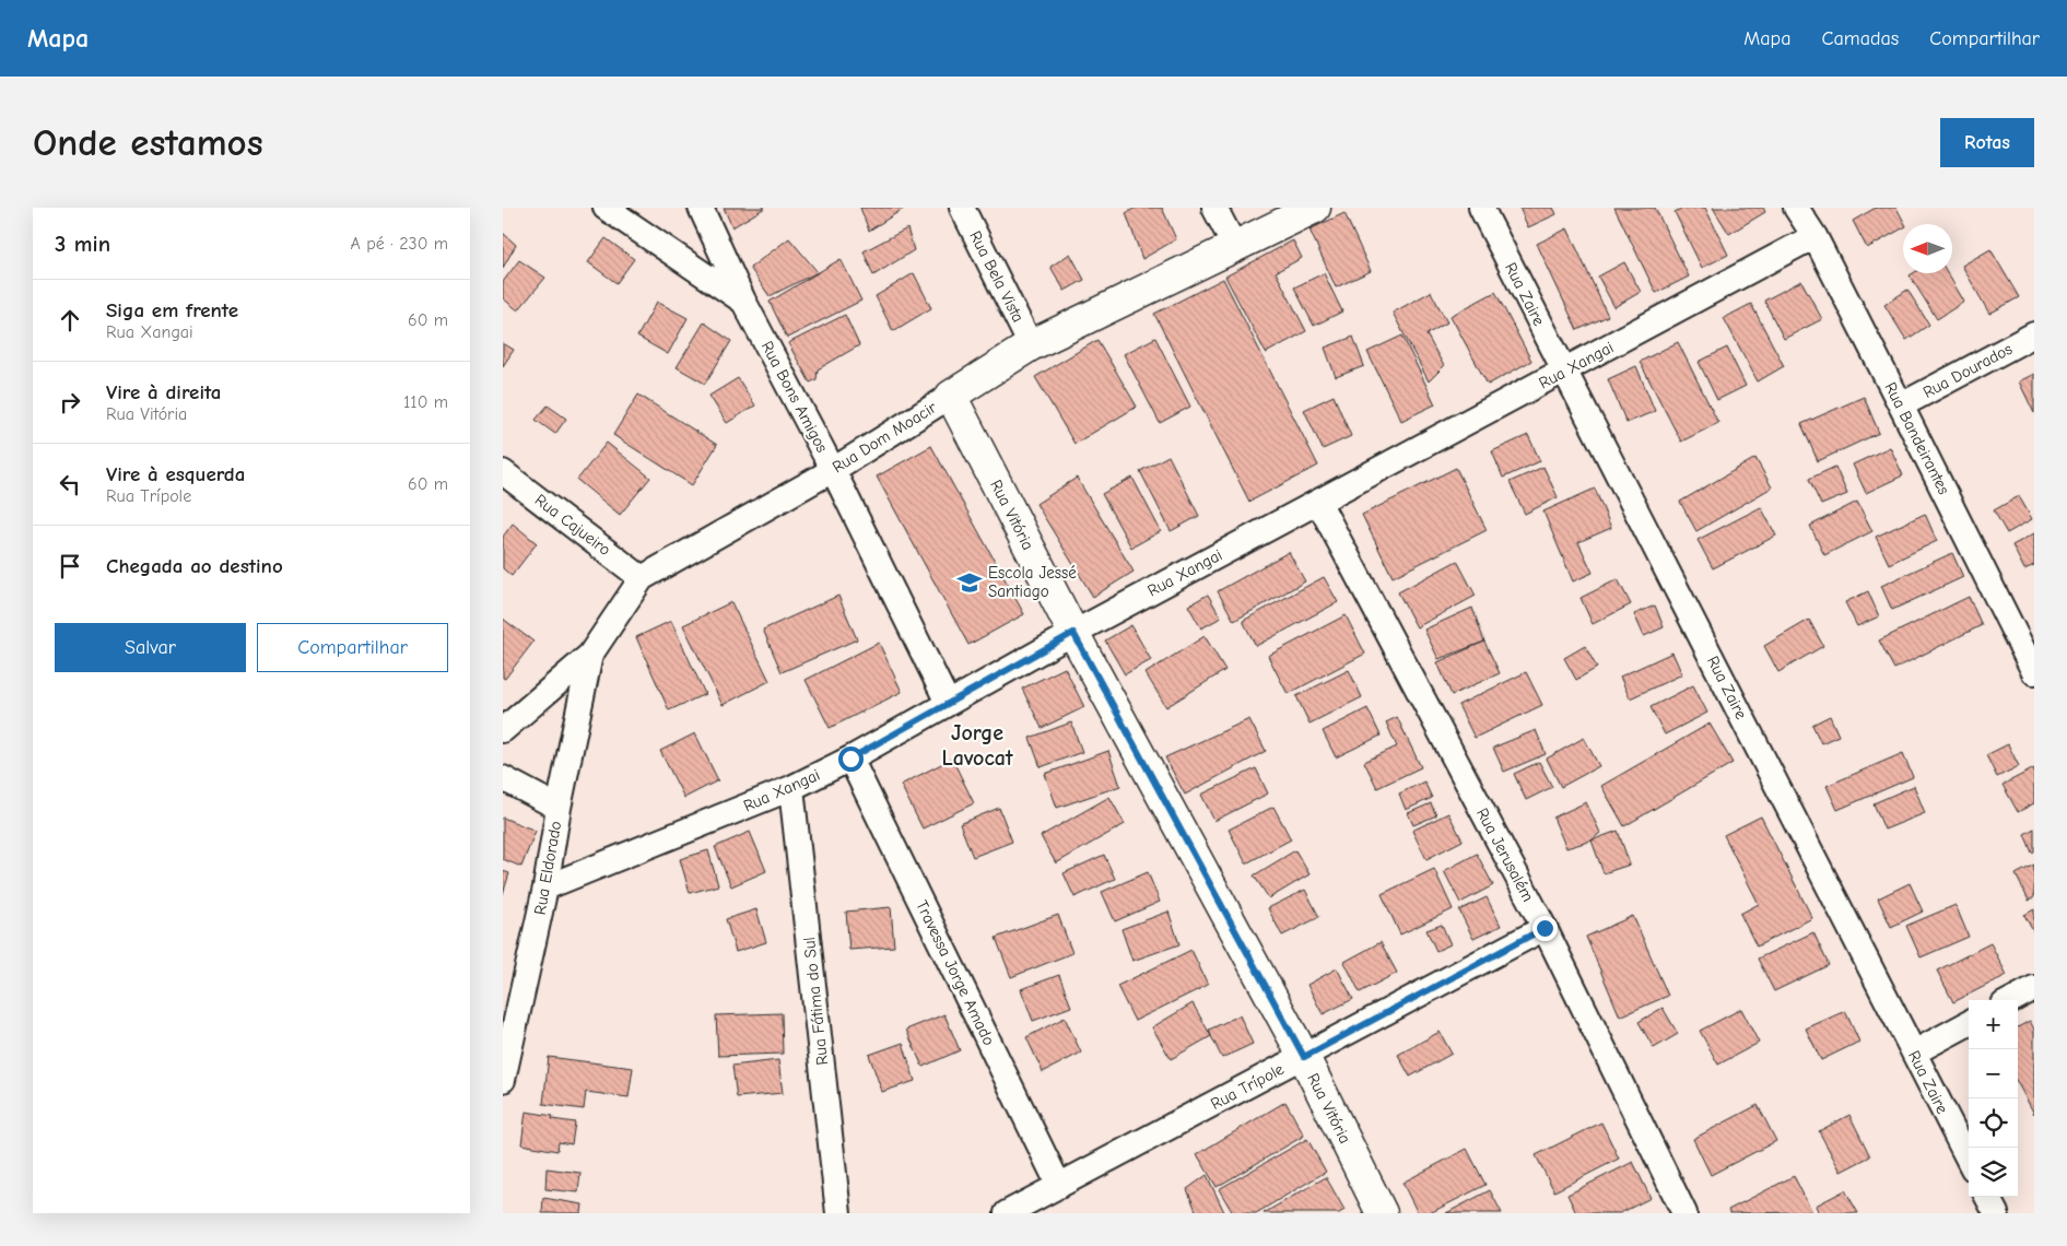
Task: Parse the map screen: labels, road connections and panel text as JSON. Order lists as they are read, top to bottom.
{
  "streets": {
    "street": [
      "Rua Bela Vista",
      "Rua Zaire",
      "Rua Xangai",
      "Rua Dourados",
      "Rua Bons Amigos",
      "Rua Dom Moacir",
      "Rua Bandeirantes",
      "Rua Vitória",
      "Rua Cajueiro",
      "Rua Jerusalém",
      "Rua Eldorado",
      "Travessa Jorge Amado",
      "Rua Fátima do Sul",
      "Rua Trípole"
    ]
  },
  "crossings": [
    ["Rua Bela Vista", "Rua Dom Moacir"],
    ["Rua Zaire", "Rua Xangai"],
    ["Rua Xangai", "Rua Bons Amigos"],
    ["Rua Xangai", "Rua Bandeirantes"],
    ["Rua Xangai", "Rua Vitória"],
    ["Rua Xangai", "Rua Jerusalém"],
    ["Rua Xangai", "Rua Eldorado"],
    ["Rua Xangai", "Travessa Jorge Amado"],
    ["Rua Xangai", "Rua Fátima do Sul"],
    ["Rua Dourados", "Rua Bandeirantes"],
    ["Rua Bons Amigos", "Rua Dom Moacir"],
    ["Rua Dom Moacir", "Rua Vitória"],
    ["Rua Dom Moacir", "Rua Cajueiro"],
    ["Rua Dom Moacir", "Rua Eldorado"],
    ["Rua Vitória", "Rua Trípole"],
    ["Rua Jerusalém", "Rua Trípole"],
    ["Travessa Jorge Amado", "Rua Trípole"]
  ],
  "districts": ["Jorge Lavocat"],
  "places": {
    "school or university": ["Escola Jessé Santiago"]
  },
  "north": "left",
  "page": {
    "header": "Mapa",
    "nav": ["Mapa", "Camadas", "Compartilhar"],
    "buttons": [
      "Rotas",
      ["Salvar", "Compartilhar"]
    ],
    "title": "Onde estamos",
    "heading": ["3 min", "A pé · 230 m"],
    "list": [
      ["Siga em frente", "Rua Xangai", "60 m"],
      ["Vire à direita", "Rua Vitória", "110 m"],
      ["Vire à esquerda", "Rua Trípole", "60 m"],
      "Chegada ao destino"
    ],
    "map_buttons": ["+", "−"]
  }
}
